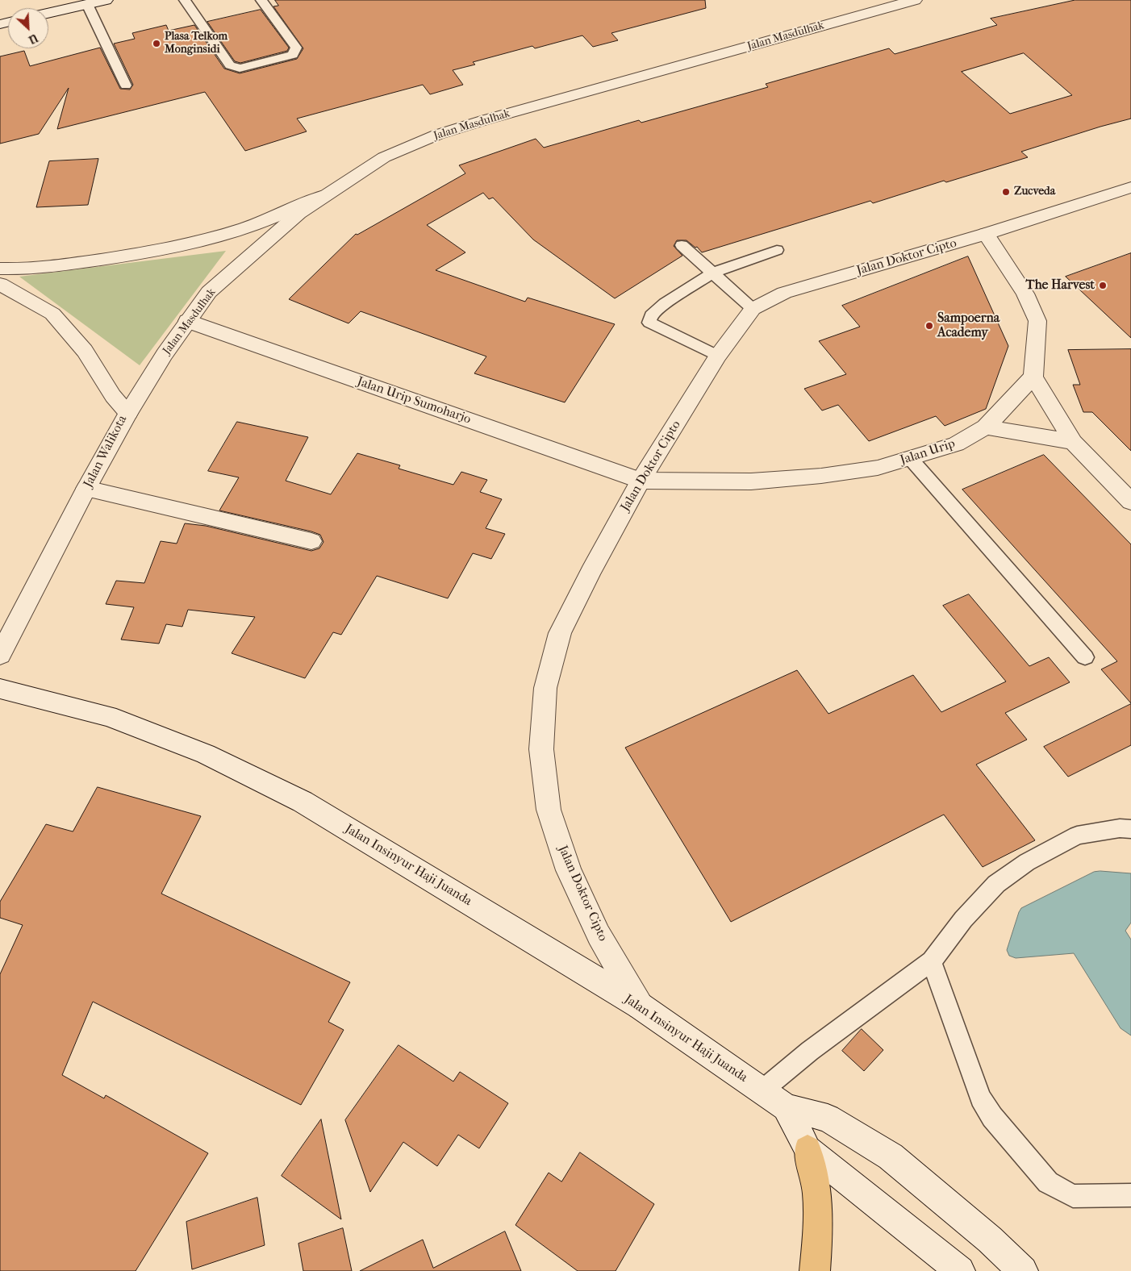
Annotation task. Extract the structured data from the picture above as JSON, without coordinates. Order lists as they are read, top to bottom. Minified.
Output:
{"streets":{"street":["Jalan Masdulhak","Jalan Doktor Cipto","Jalan Urip Sumoharjo","Jalan Walikota","Jalan Urip","Jalan Insinyur Haji Juanda"]},"crossings":[["Jalan Masdulhak","Jalan Urip Sumoharjo"],["Jalan Masdulhak","Jalan Walikota"],["Jalan Doktor Cipto","Jalan Urip Sumoharjo"],["Jalan Doktor Cipto","Jalan Urip"],["Jalan Doktor Cipto","Jalan Insinyur Haji Juanda"],["Jalan Urip Sumoharjo","Jalan Urip"]],"places":["Plasa Telkom Monginsidi","Zucveda","The Harvest","Sampoerna Academy"],"north":"bottom right"}
